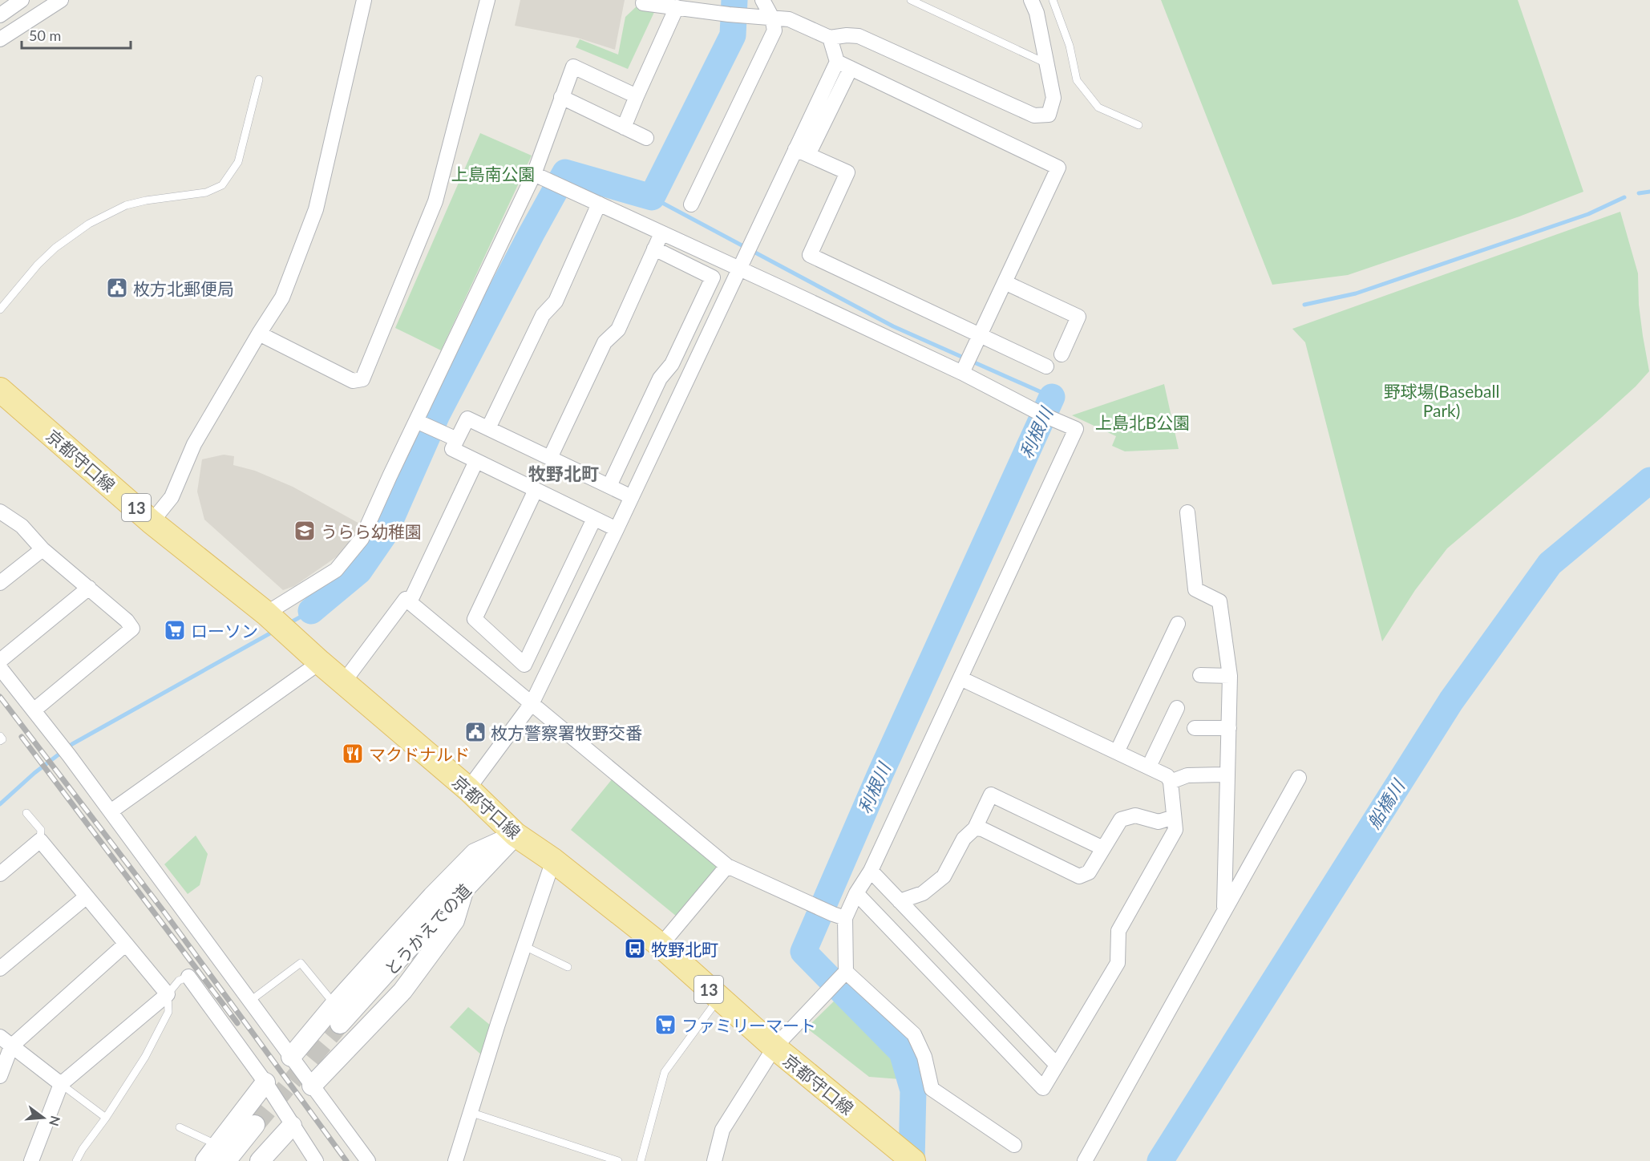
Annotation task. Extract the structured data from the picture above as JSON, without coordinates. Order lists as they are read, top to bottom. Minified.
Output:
{"streets":{"main road":["京都守口線","13"],"street":["とうかえでの道"]},"crossings":[["京都守口線","とうかえでの道"]],"districts":["牧野北町"],"water":["利根川","船橋川"],"parks":["上島南公園","野球場(Baseball Park)","上島北B公園"],"places":{"public building":["枚方北郵便局","枚方警察署牧野交番"],"school or university":["うらら幼稚園"],"supermarket":["ローソン","ファミリーマート"],"restaurant":["マクドナルド"],"bus stop":["牧野北町"]},"scale_bar":"50 m","north":"right"}
